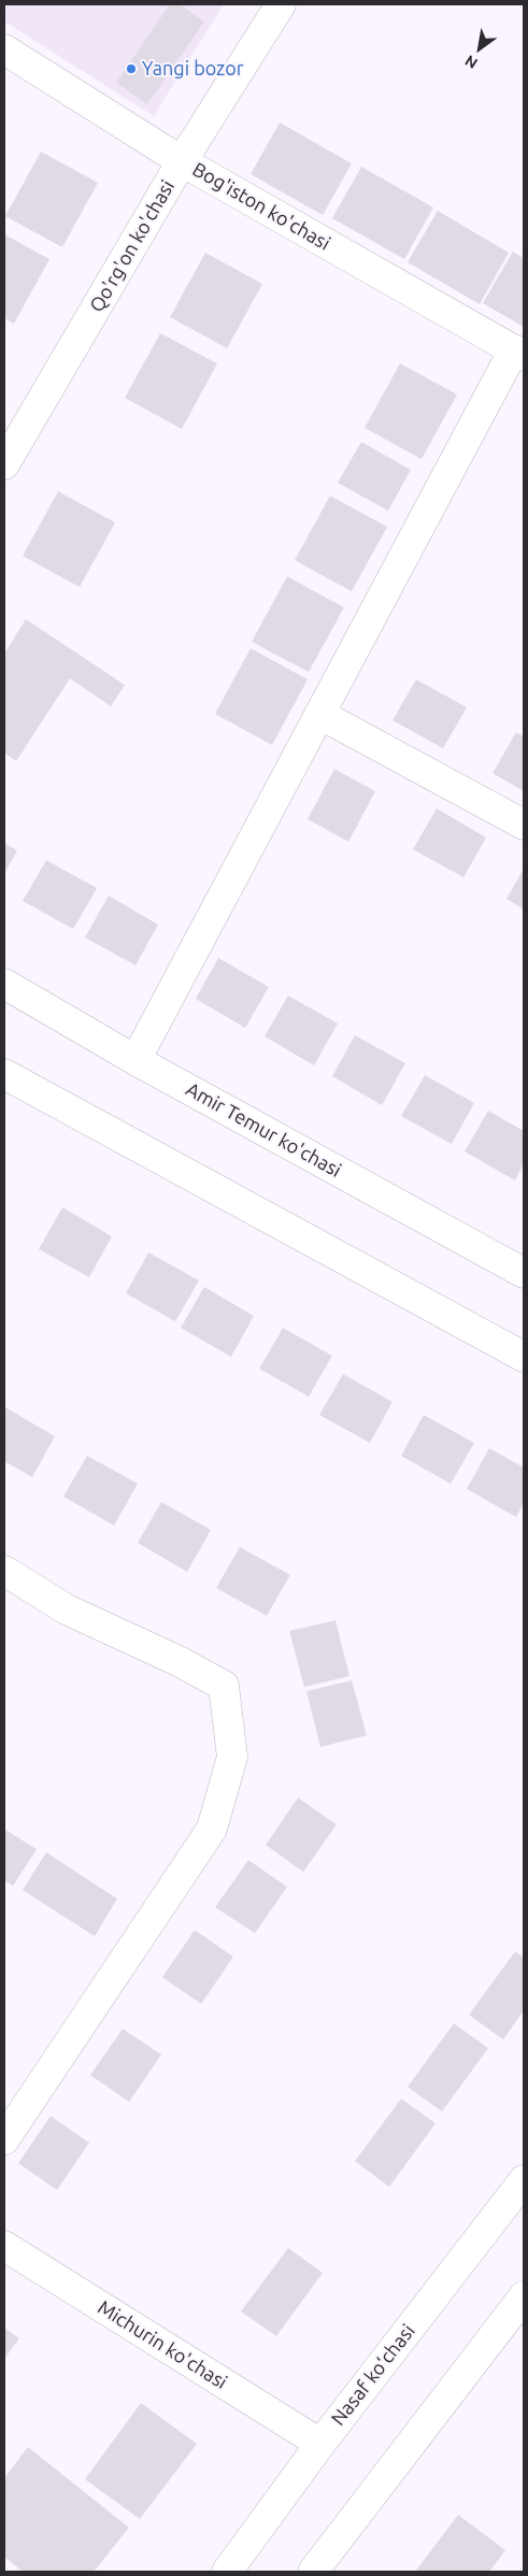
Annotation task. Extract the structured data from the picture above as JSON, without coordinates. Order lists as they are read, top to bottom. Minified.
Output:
{"streets":{"street":["Bog'iston ko'chasi","Qo'rg'on ko'chasi","Amir Temur ko'chasi","Michurin ko'chasi","Nasaf ko‘chasi"]},"crossings":[["Bog'iston ko'chasi","Qo'rg'on ko'chasi"],["Michurin ko'chasi","Nasaf ko‘chasi"]],"places":["Yangi bozor"],"north":"bottom left"}
